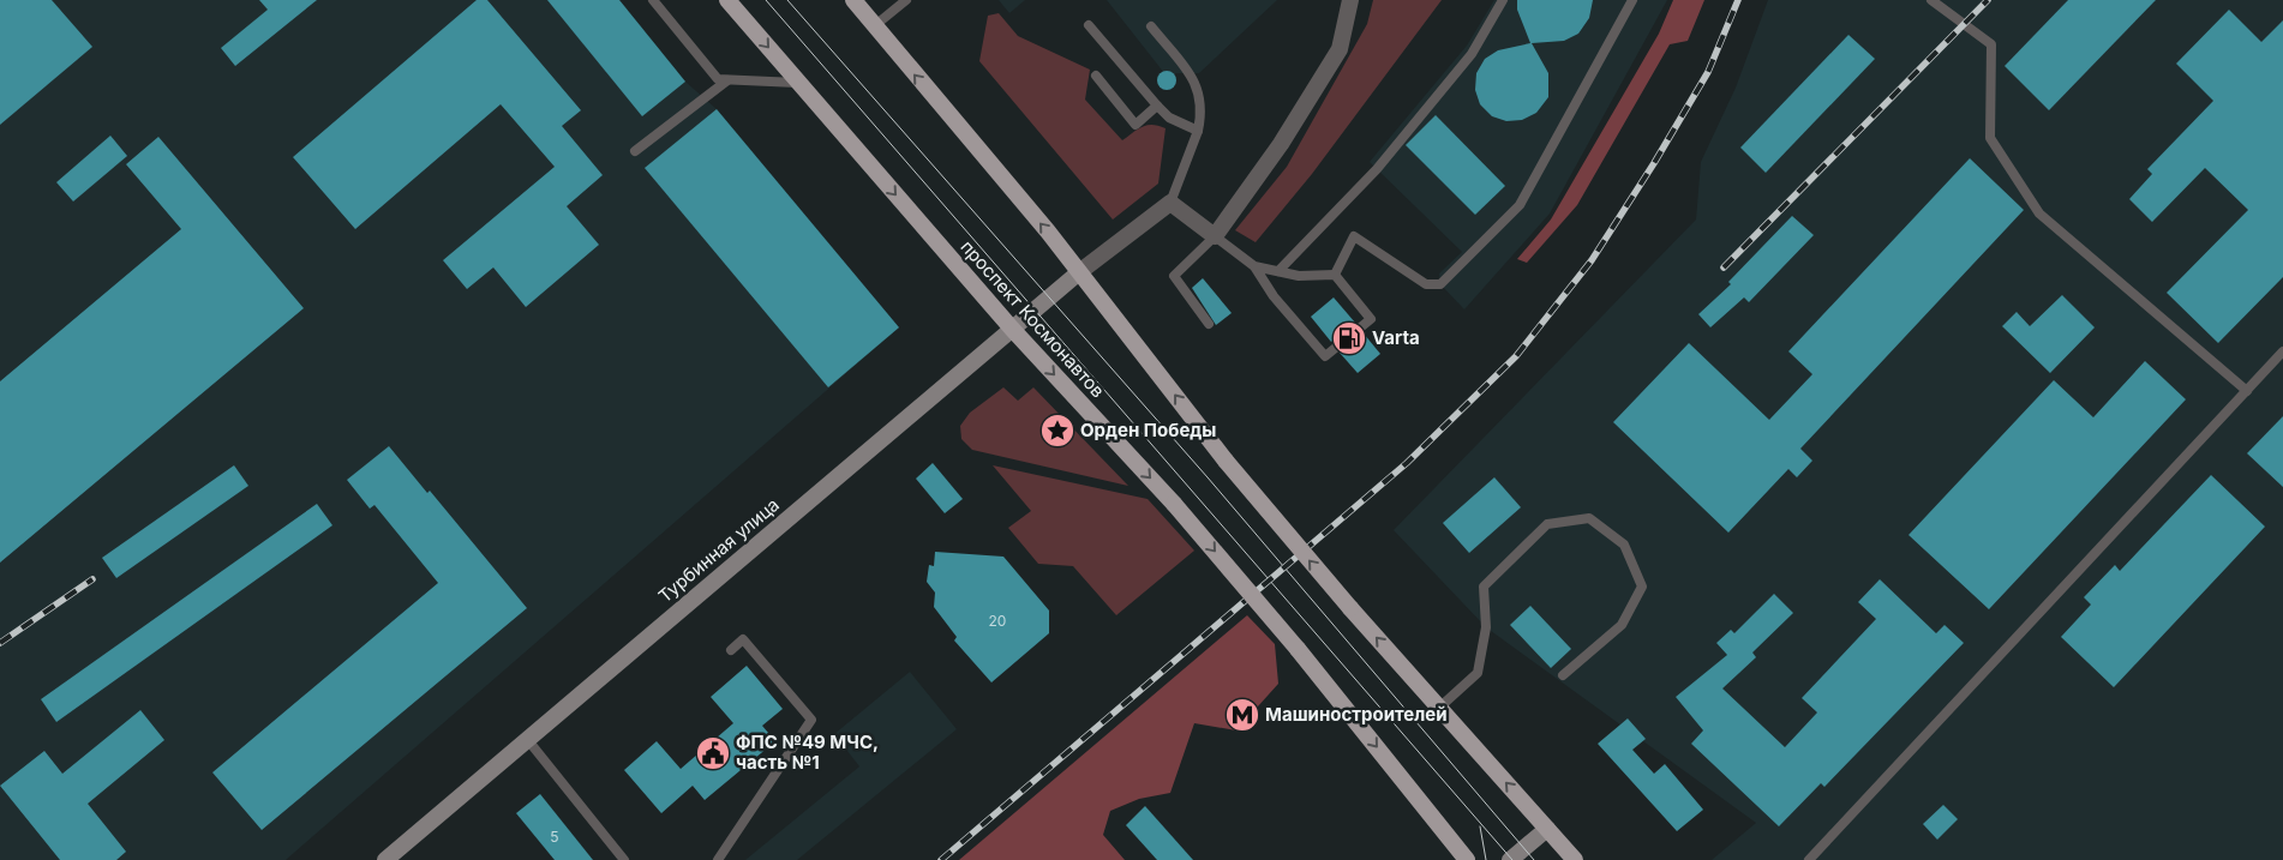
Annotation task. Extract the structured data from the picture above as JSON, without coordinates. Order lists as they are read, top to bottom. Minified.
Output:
{"streets":{"main road":["проспект Космонавтов","Турбинная улица"]},"crossings":[["проспект Космонавтов","Турбинная улица"]],"places":{"fuel station":["Varta"],"place":["Орден Победы"],"metro station":["Машиностроителей"],"public building":["ФПС №49 МЧС, часть №1"]},"house_numbers":["20","5"]}
